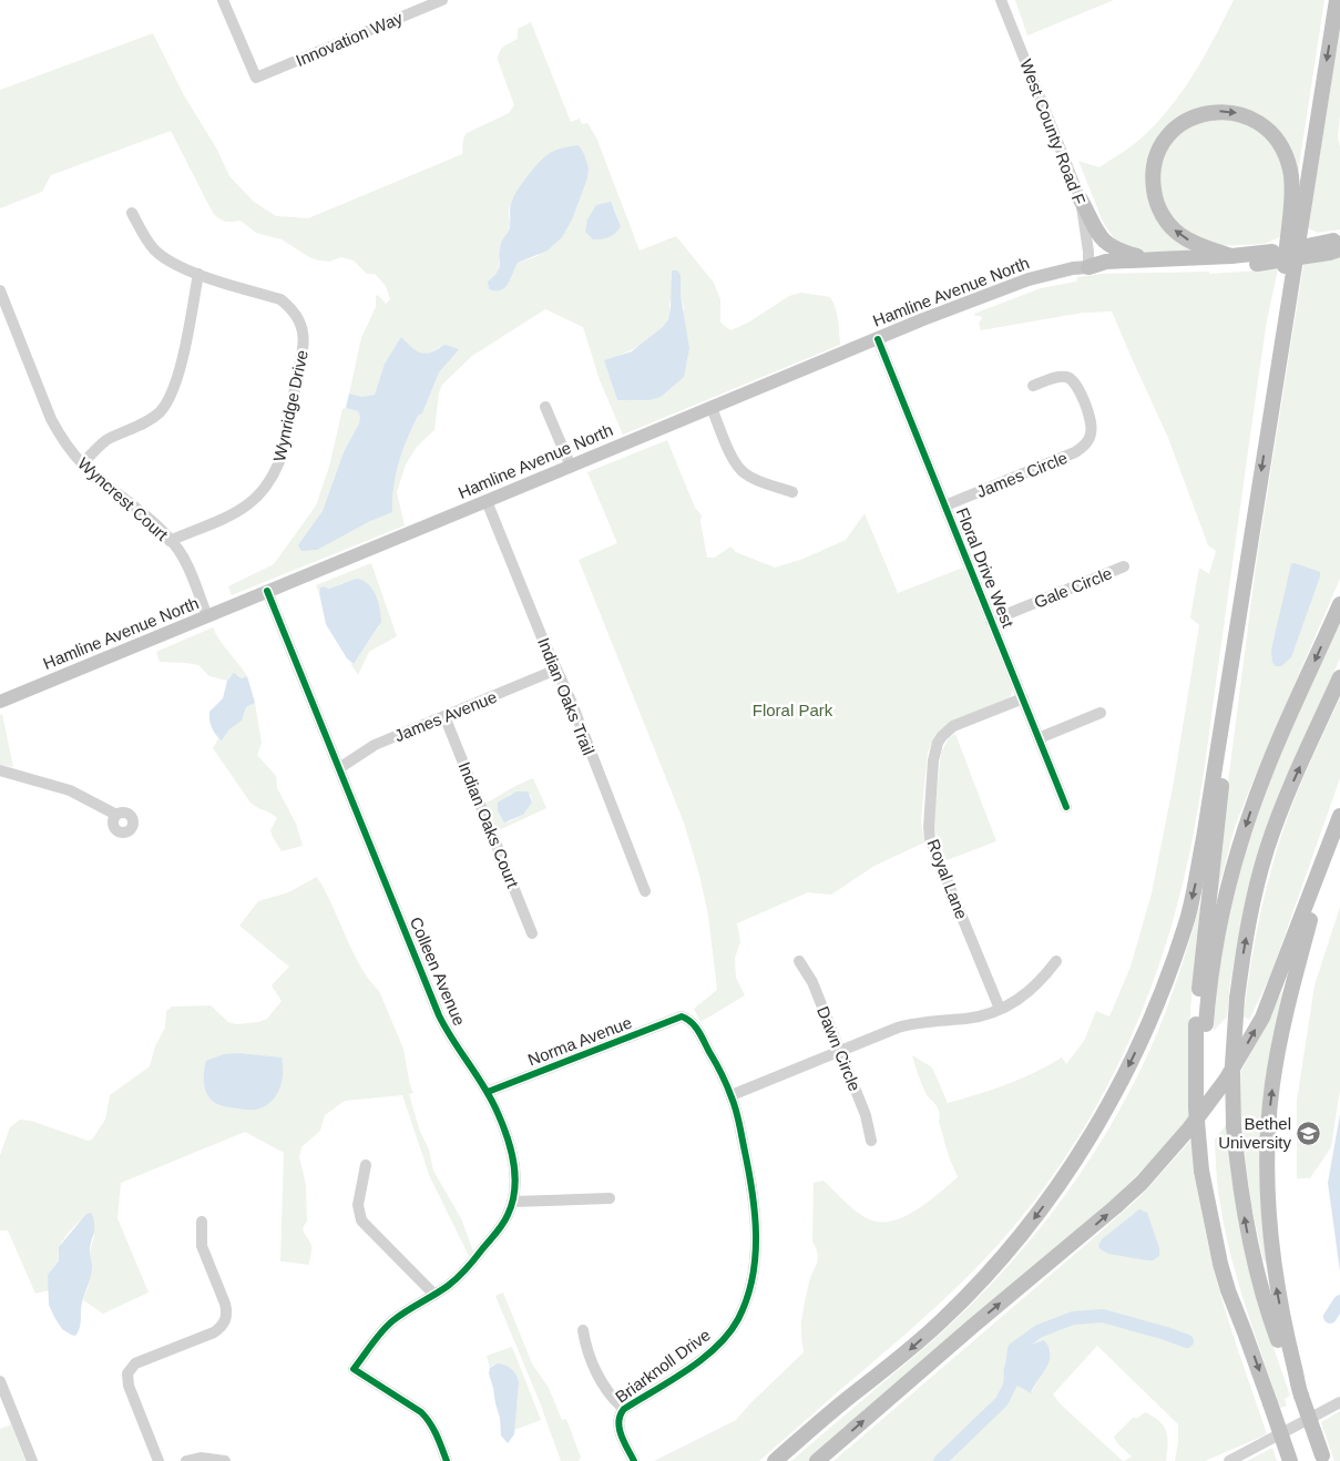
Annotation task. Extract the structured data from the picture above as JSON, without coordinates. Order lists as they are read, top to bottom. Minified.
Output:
{"streets":{"highway":["Hamline Avenue North"],"street":["Innovation Way","West County Road F","Wynridge Drive","James Circle","Wyncrest Court","Floral Drive West","Gale Circle","Indian Oaks Trail","James Avenue","Indian Oaks Court","Royal Lane","Colleen Avenue","Norma Avenue","Dawn Circle","Briarknoll Drive"]},"crossings":[["West County Road F","Hamline Avenue North"],["Hamline Avenue North","Wyncrest Court"],["Hamline Avenue North","Floral Drive West"],["Hamline Avenue North","Indian Oaks Trail"],["Hamline Avenue North","Colleen Avenue"],["Wynridge Drive","Wyncrest Court"],["James Circle","Floral Drive West"],["Floral Drive West","Gale Circle"],["Floral Drive West","Royal Lane"],["Indian Oaks Trail","James Avenue"],["James Avenue","Indian Oaks Court"],["James Avenue","Colleen Avenue"],["Colleen Avenue","Norma Avenue"],["Norma Avenue","Briarknoll Drive"]],"parks":["Floral Park"],"places":{"school or university":["Bethel University"]}}
